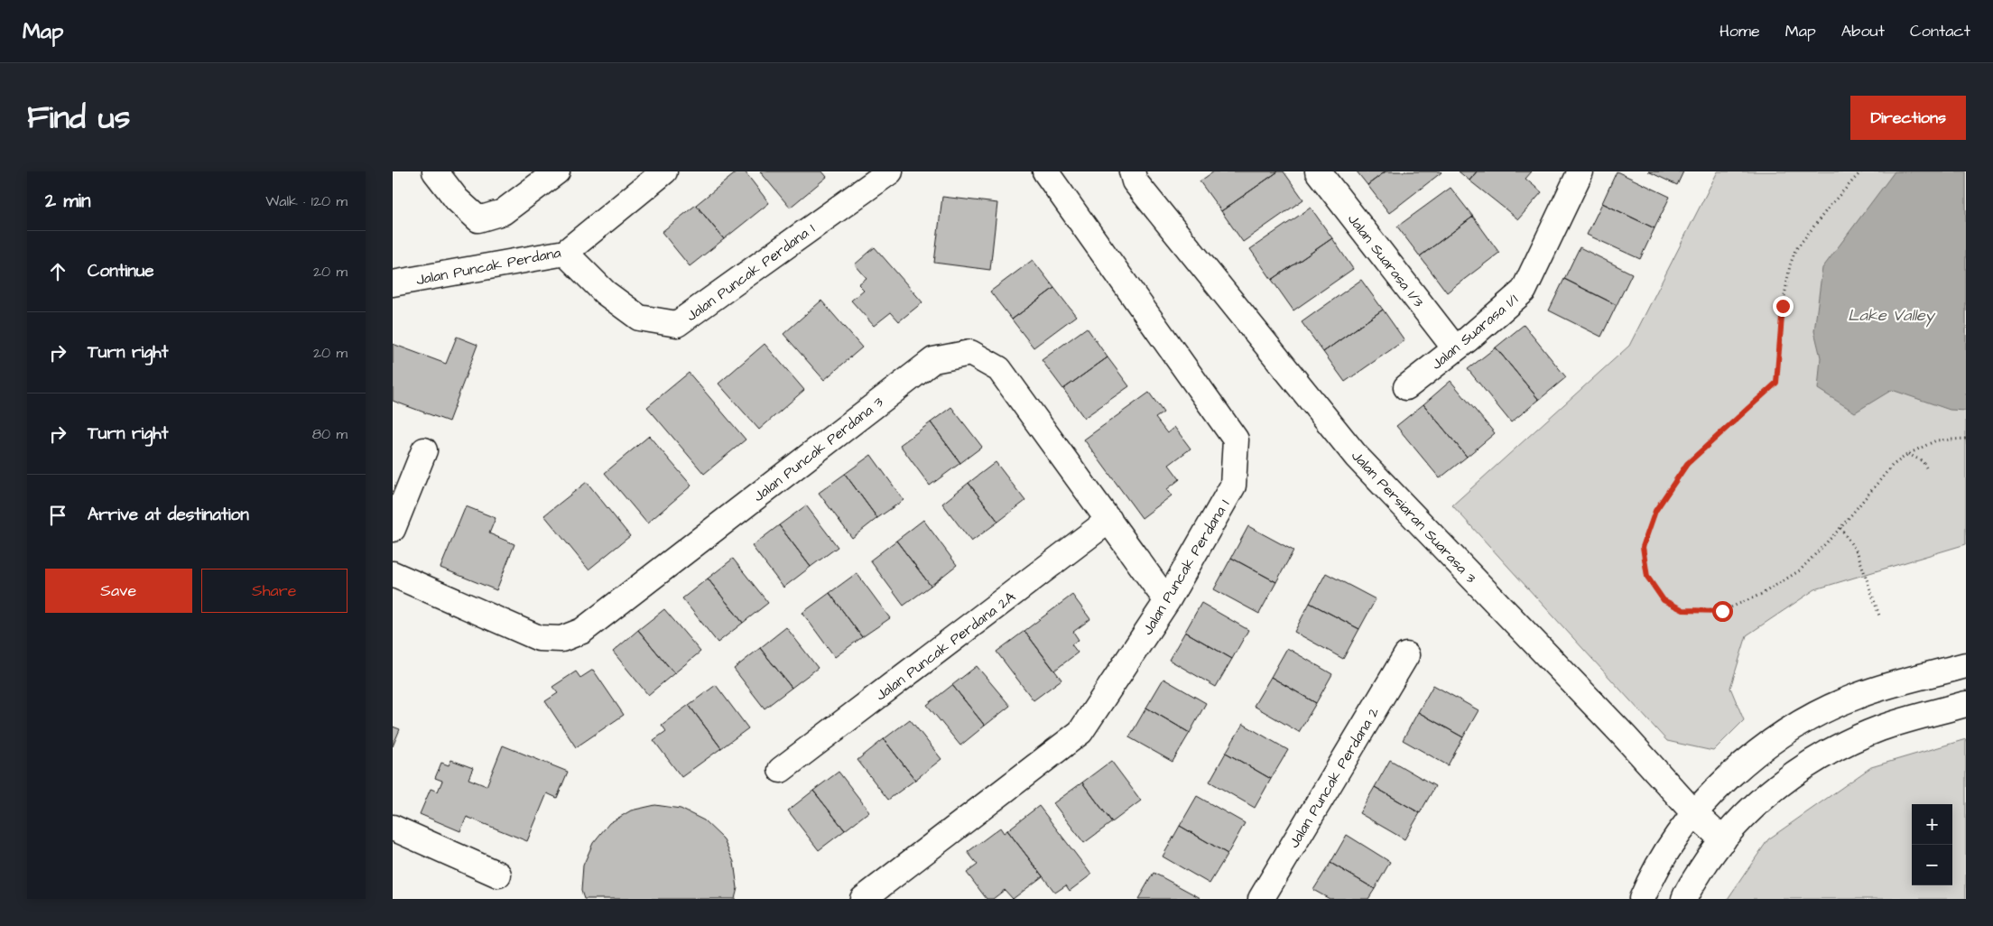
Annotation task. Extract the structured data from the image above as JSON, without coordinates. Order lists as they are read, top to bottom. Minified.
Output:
{"streets":{"street":["Jalan Suarasa 1/3","Jalan Puncak Perdana","Jalan Puncak Perdana 1","Jalan Suarasa 1/1","Jalan Puncak Perdana 3","Jalan Persiaran Suarasa 3","Jalan Puncak Perdana 2A","Jalan Puncak Perdana 2"]},"crossings":[["Jalan Suarasa 1/3","Jalan Suarasa 1/1"],["Jalan Puncak Perdana","Jalan Puncak Perdana 1"],["Jalan Puncak Perdana 1","Jalan Puncak Perdana 3"],["Jalan Puncak Perdana 3","Jalan Puncak Perdana 2A"]],"water":["Lake Valley"],"page":{"header":"Map","nav":["Home","Map","About","Contact"],"title":"Find us","buttons":["Directions",["Save","Share"]],"heading":["2 min","Walk · 120 m"],"list":[["Continue","20 m"],["Turn right","20 m"],["Turn right","80 m"],"Arrive at destination"],"map_buttons":["+","−"]}}
